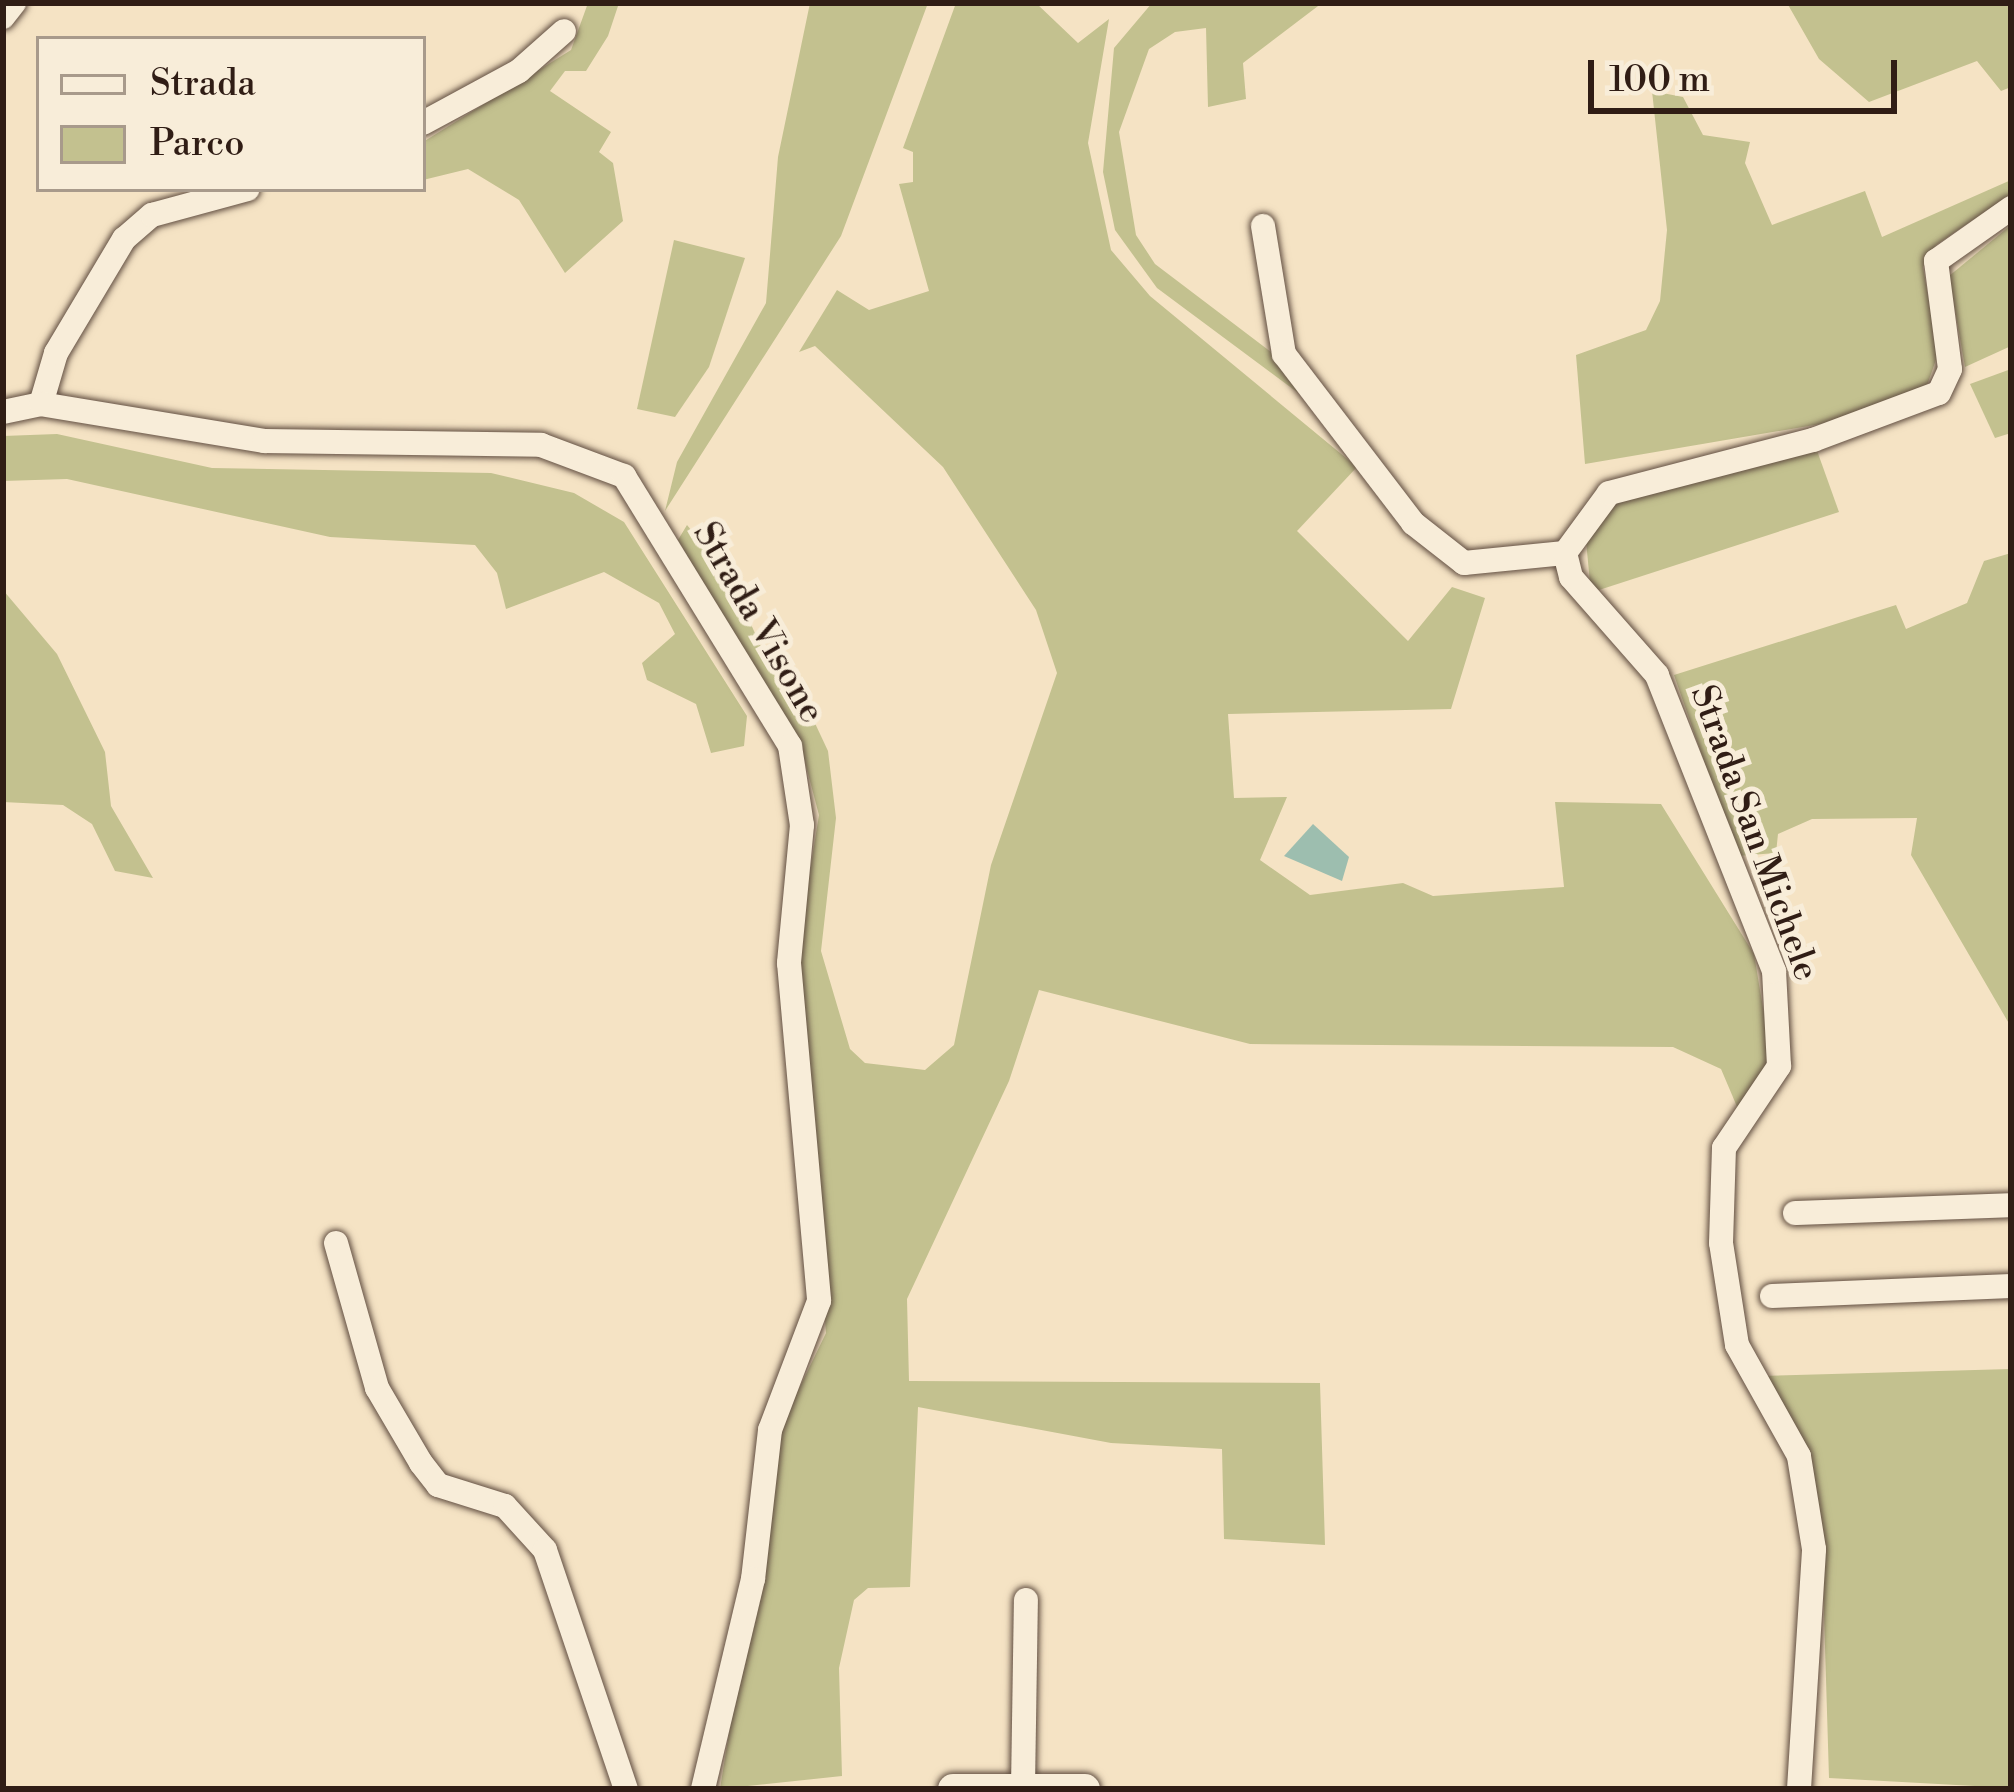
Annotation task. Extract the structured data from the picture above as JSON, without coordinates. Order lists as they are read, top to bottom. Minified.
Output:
{"streets":{"street":["Strada Visone","Strada San Michele"]},"legend":["Strada","Parco"],"scale_bar":"100 m"}
